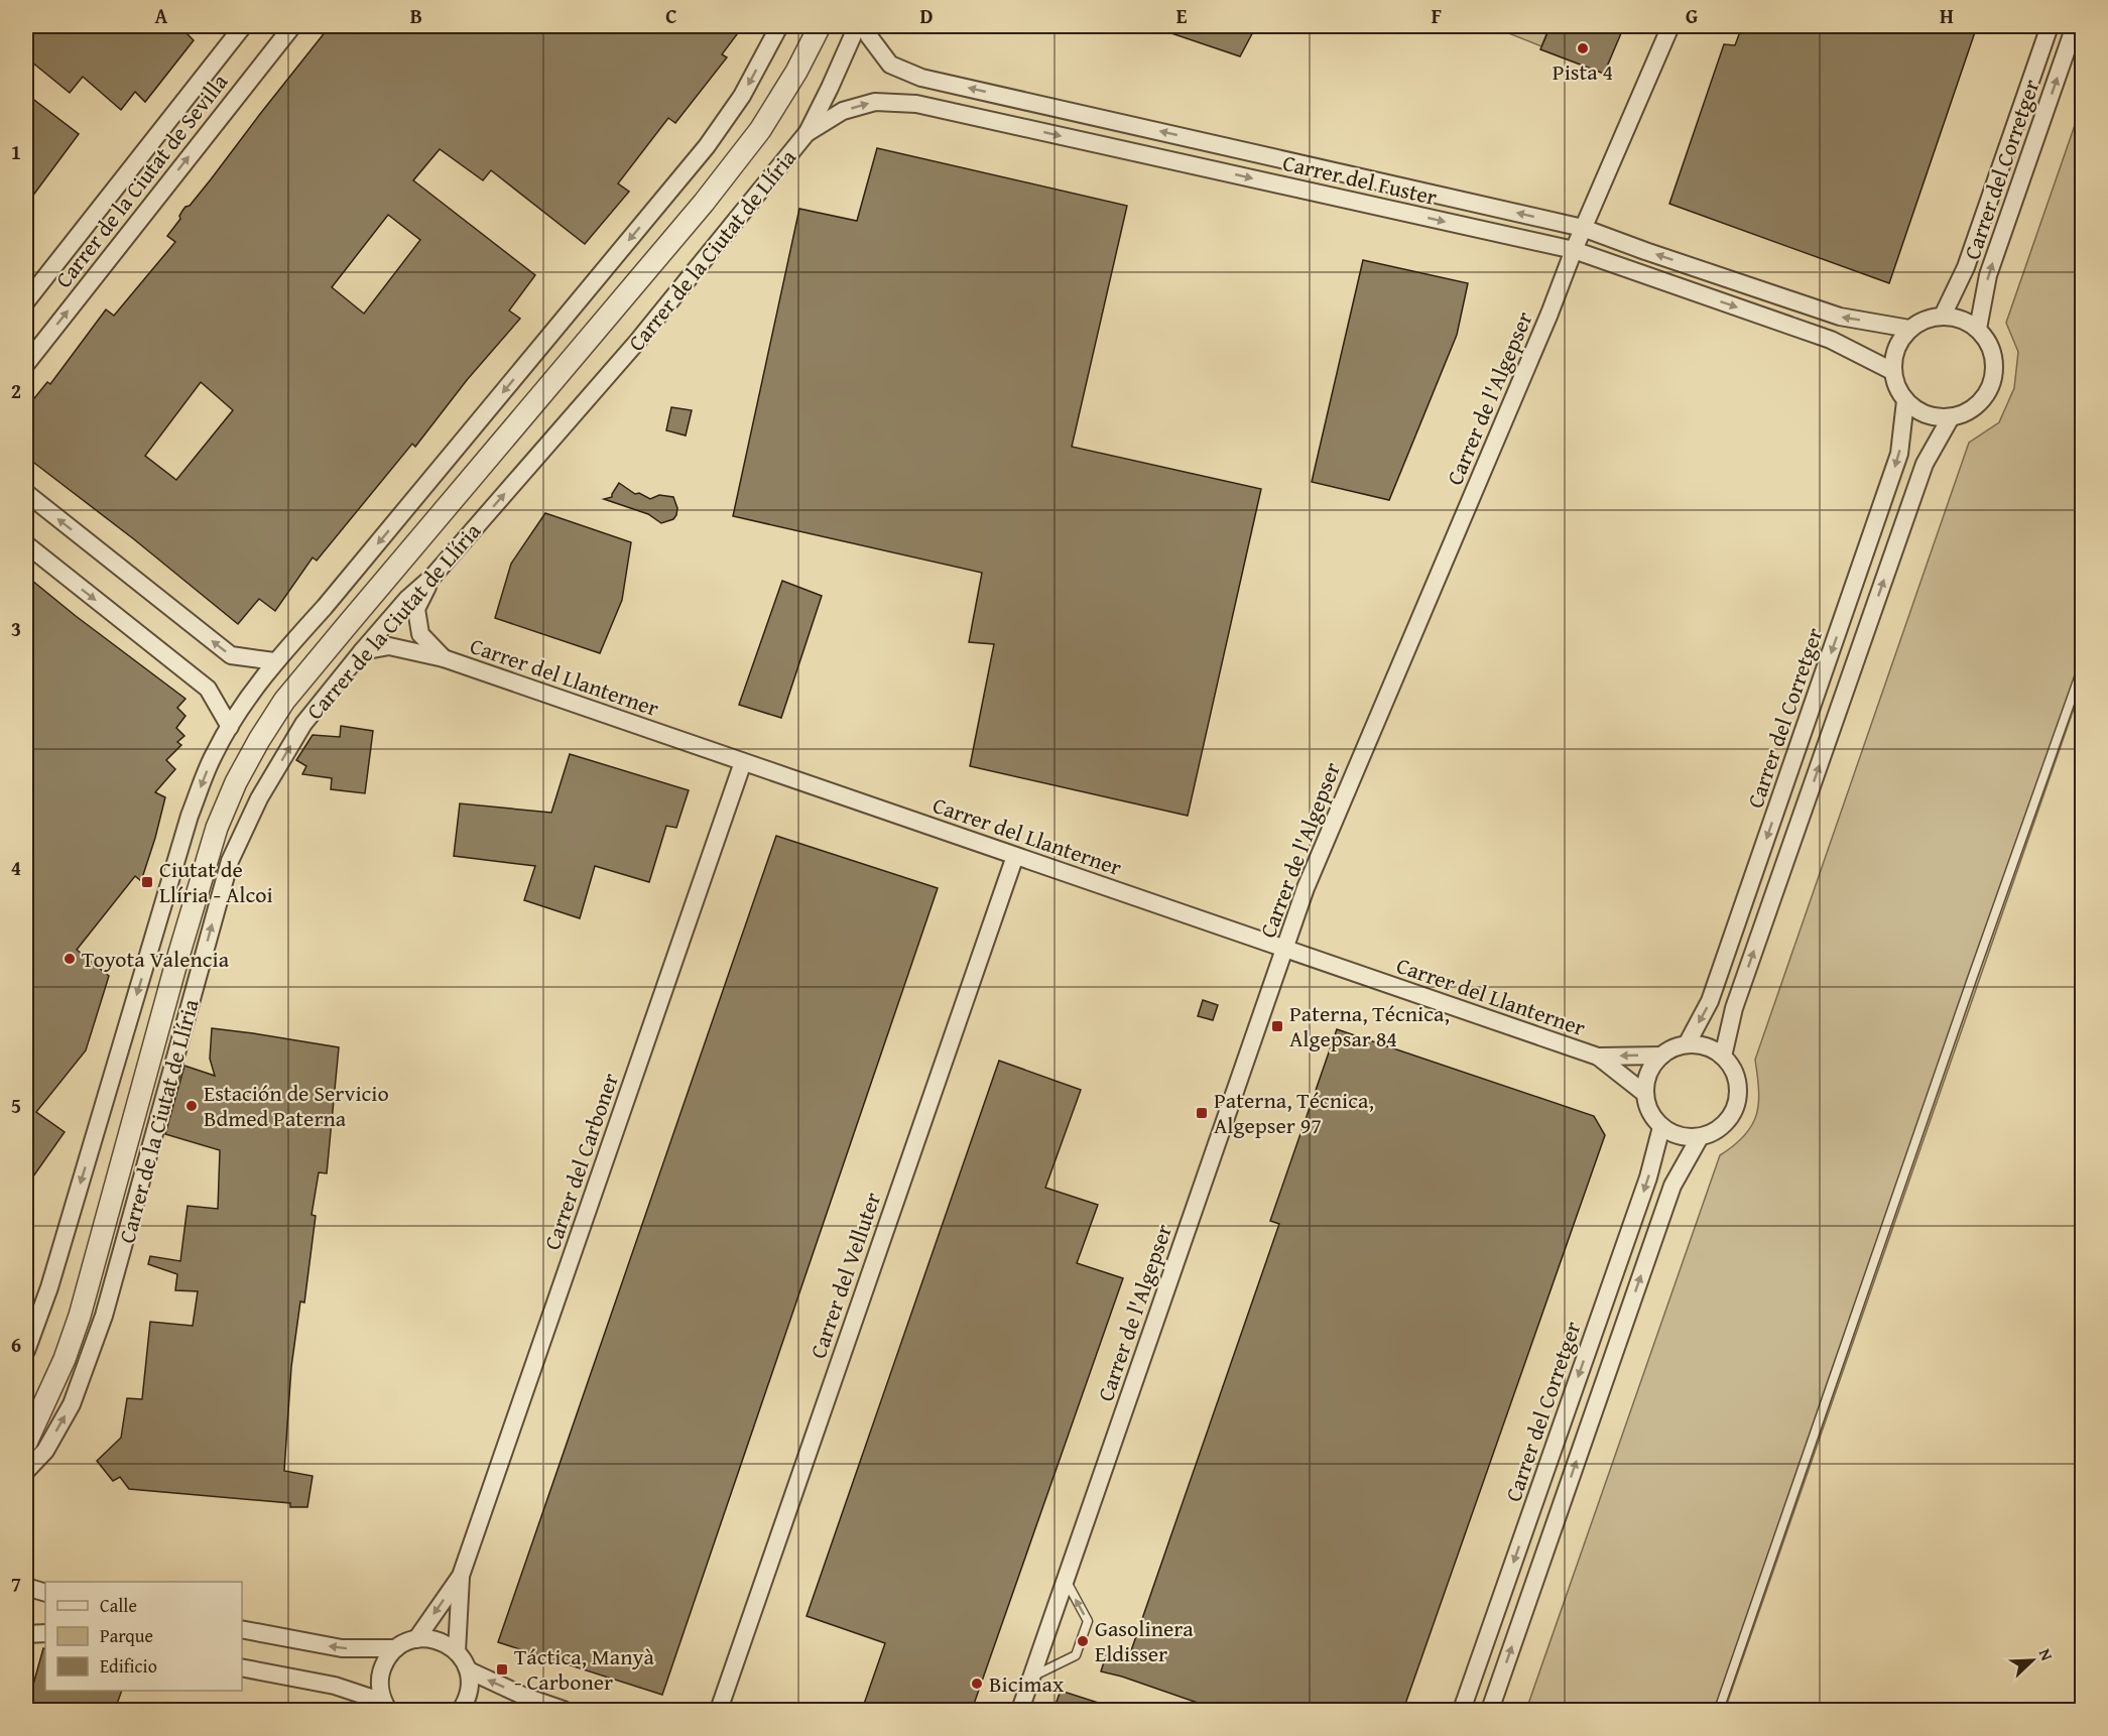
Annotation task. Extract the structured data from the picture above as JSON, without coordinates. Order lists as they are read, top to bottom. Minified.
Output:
{"streets":{"street":["Carrer del Corretger","Carrer del Fuster","Carrer de la Ciutat de Sevilla","Carrer de la Ciutat de Llíria","Carrer de l'Algepser","Carrer del Llanterner","Carrer del Carboner","Carrer del Velluter"]},"crossings":[["Carrer del Corretger","Carrer del Fuster"],["Carrer del Corretger","Carrer del Llanterner"],["Carrer del Fuster","Carrer de la Ciutat de Llíria"],["Carrer del Fuster","Carrer de l'Algepser"],["Carrer de la Ciutat de Llíria","Carrer del Llanterner"],["Carrer de l'Algepser","Carrer del Llanterner"],["Carrer del Llanterner","Carrer del Carboner"],["Carrer del Llanterner","Carrer del Velluter"]],"places":{"other":["Pista 4","Toyota Valencia","Estación de Servicio Bdmed Paterna","Gasolinera Eldisser","Bicimax"],"transit":["Ciutat de Llíria - Alcoi","Paterna, Técnica, Algepsar 84","Paterna, Técnica, Algepser 97","Táctica, Manyà - Carboner"]},"legend":["Calle","Parque","Edificio"],"north":"top right","grid":{"columns":["A","B","C","D","E","F","G","H"],"rows":["1","2","3","4","5","6","7"]}}
